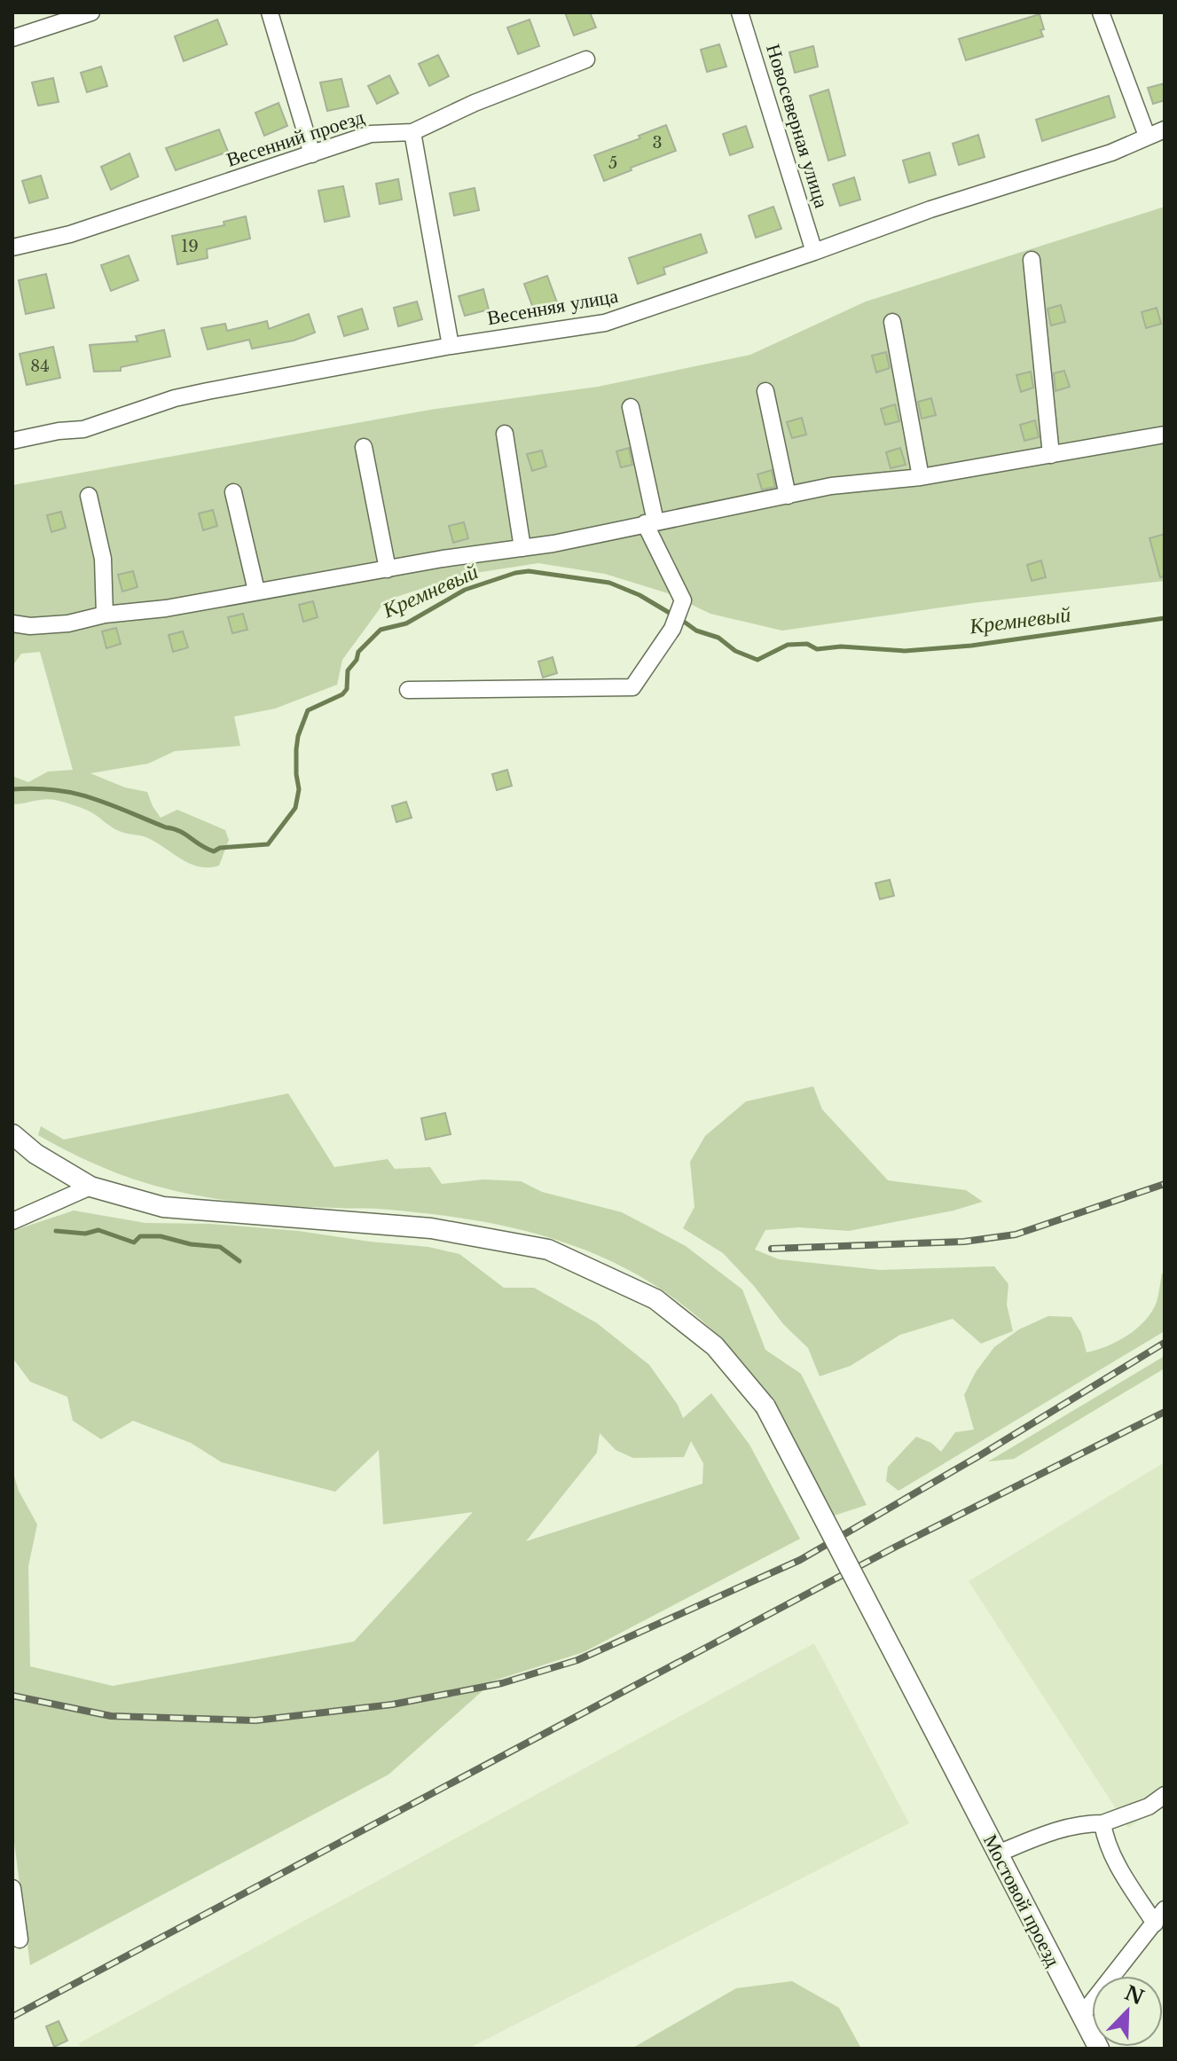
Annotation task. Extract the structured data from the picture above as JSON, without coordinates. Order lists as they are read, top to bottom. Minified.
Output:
{"streets":{"main road":["Мостовой проезд"],"street":["Новосеверная улица","Весенний проезд","Весенняя улица"]},"crossings":[["Новосеверная улица","Весенняя улица"]],"water":["Кремневый"],"house_numbers":["3","5","19","84"],"north":"top right"}
